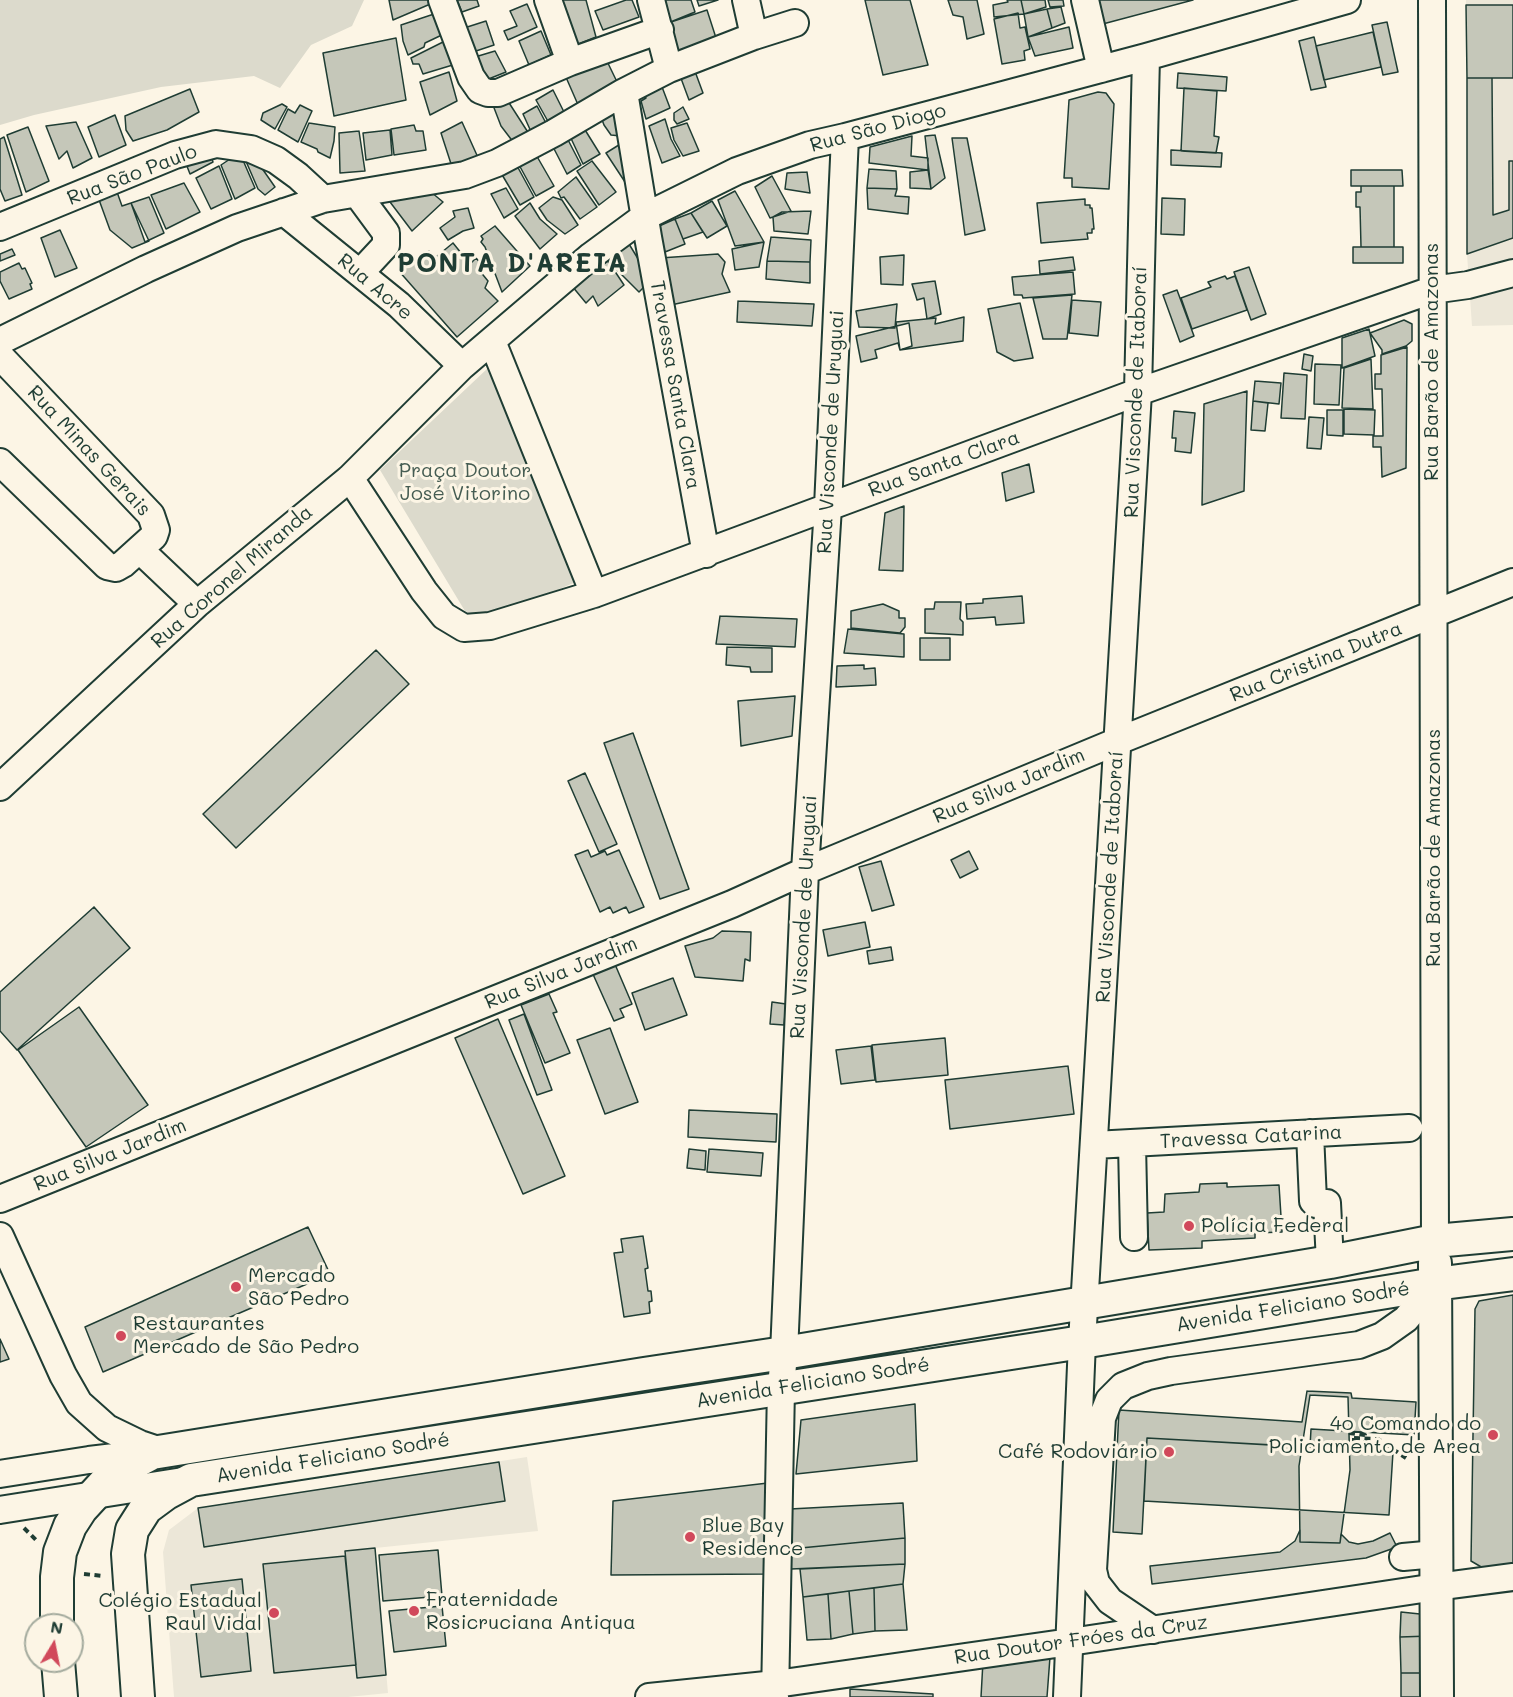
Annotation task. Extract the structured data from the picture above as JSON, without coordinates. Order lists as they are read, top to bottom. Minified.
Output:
{"streets":{"main road":["Rua Barão de Amazonas","Avenida Feliciano Sodré"],"street":["Rua São Diogo","Rua São Paulo","Rua Acre","Travessa Santa Clara","Rua Visconde de Itaboraí","Rua Visconde de Uruguai","Rua Minas Gerais","Rua Santa Clara","Rua Coronel Miranda","Rua Cristina Dutra","Rua Silva Jardim","Travessa Catarina","Rua Doutor Fróes da Cruz"]},"crossings":[["Rua São Diogo","Rua Acre"],["Rua São Diogo","Travessa Santa Clara"],["Rua São Diogo","Rua Visconde de Itaboraí"],["Rua São Diogo","Rua Visconde de Uruguai"],["Rua São Diogo","Rua Coronel Miranda"],["Rua Acre","Rua Coronel Miranda"],["Rua Barão de Amazonas","Rua Santa Clara"],["Rua Barão de Amazonas","Rua Cristina Dutra"],["Rua Barão de Amazonas","Avenida Feliciano Sodré"],["Rua Barão de Amazonas","Rua Doutor Fróes da Cruz"],["Travessa Santa Clara","Rua Santa Clara"],["Rua Visconde de Itaboraí","Rua Santa Clara"],["Rua Visconde de Itaboraí","Rua Cristina Dutra"],["Rua Visconde de Itaboraí","Rua Silva Jardim"],["Rua Visconde de Itaboraí","Travessa Catarina"],["Rua Visconde de Itaboraí","Avenida Feliciano Sodré"],["Rua Visconde de Itaboraí","Rua Doutor Fróes da Cruz"],["Rua Visconde de Uruguai","Rua Santa Clara"],["Rua Visconde de Uruguai","Rua Silva Jardim"],["Rua Visconde de Uruguai","Avenida Feliciano Sodré"],["Rua Visconde de Uruguai","Rua Doutor Fróes da Cruz"],["Rua Minas Gerais","Rua Coronel Miranda"],["Rua Santa Clara","Rua Coronel Miranda"],["Rua Cristina Dutra","Rua Silva Jardim"]],"districts":["PONTA D'AREIA"],"parks":["Praça Doutor José Vitorino"],"places":["Polícia Federal","Mercado São Pedro","Restaurantes Mercado de São Pedro","4o Comando do Policiamento de Area","Café Rodoviário","Blue Bay Residence","Fraternidade Rosicruciana Antiqua","Colégio Estadual Raul Vidal"],"north":"top"}
